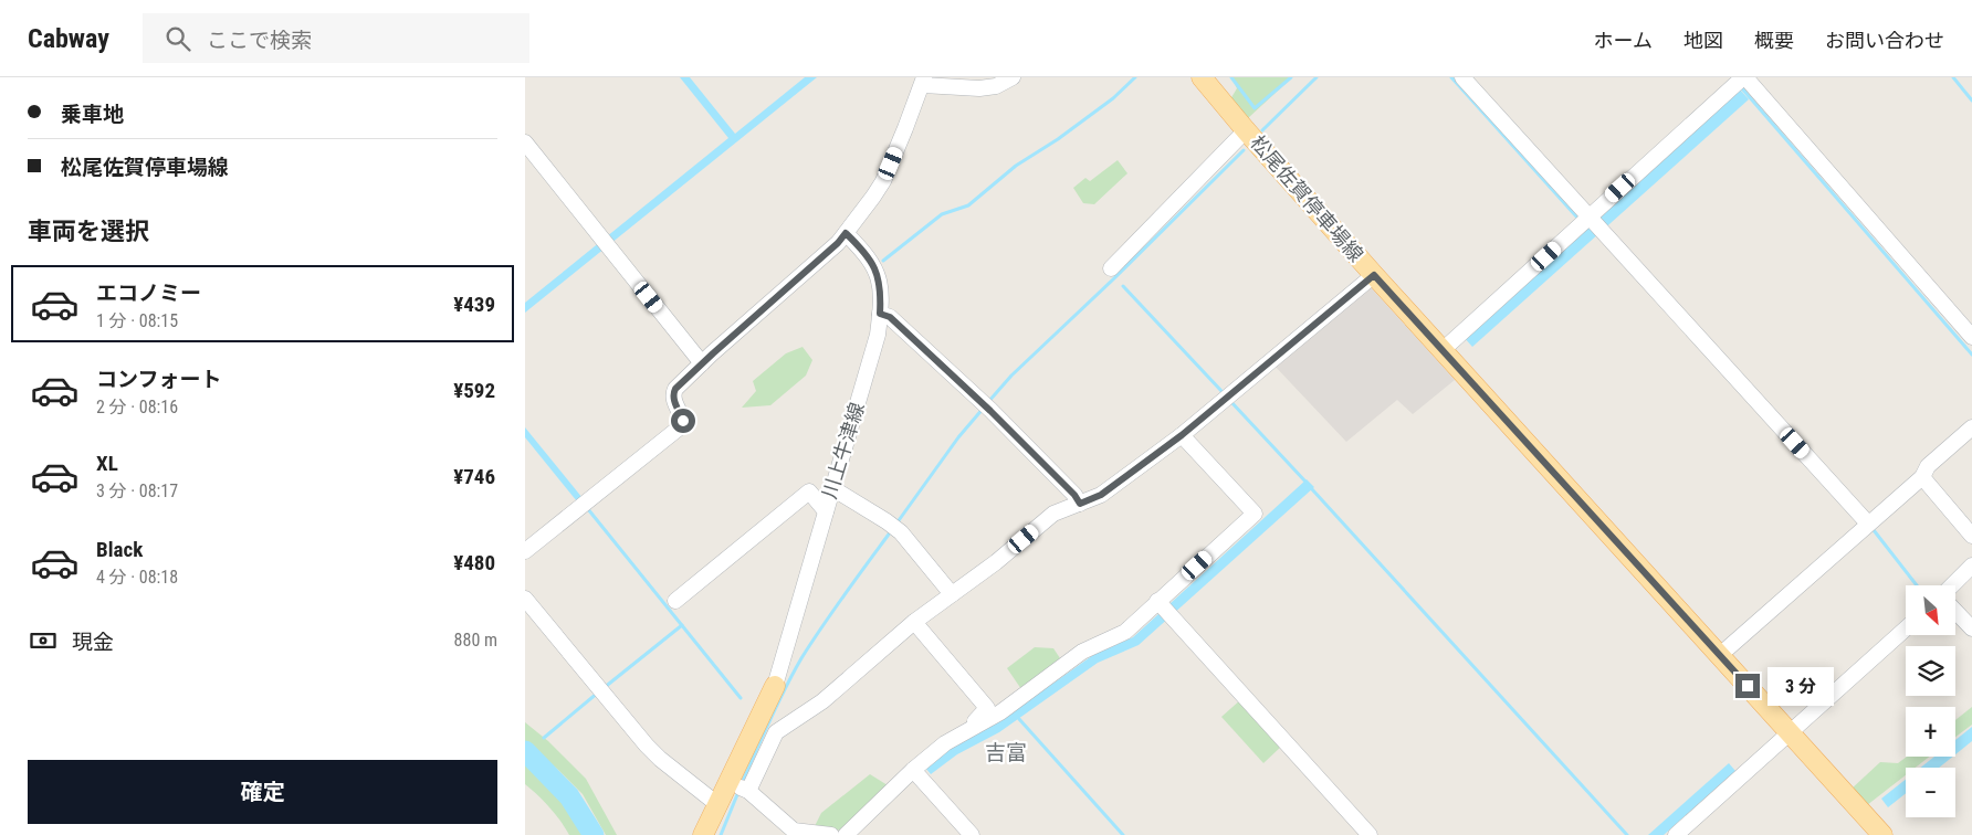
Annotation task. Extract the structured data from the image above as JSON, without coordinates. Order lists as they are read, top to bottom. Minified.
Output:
{"streets":{"main road":["松尾佐賀停車場線","川上牛津線"]},"districts":["吉富"],"north":"bottom right","page":{"header":"Cabway","search":"ここで検索","nav":["ホーム","地図","概要","お問い合わせ"],"banner":["乗車地","松尾佐賀停車場線"],"heading":"車両を選択","list":[{"name":"エコノミー","note":"1 分 · 08:15","value":"¥439"},{"name":"コンフォート","note":"2 分 · 08:16","value":"¥592"},{"name":"XL","note":"3 分 · 08:17","value":"¥746"},{"name":"Black","note":"4 分 · 08:18","value":"¥480"}],"map_buttons":["+","−"],"pay":["現金","880 m"],"bubble":"3 分","buttons":"確定"}}
